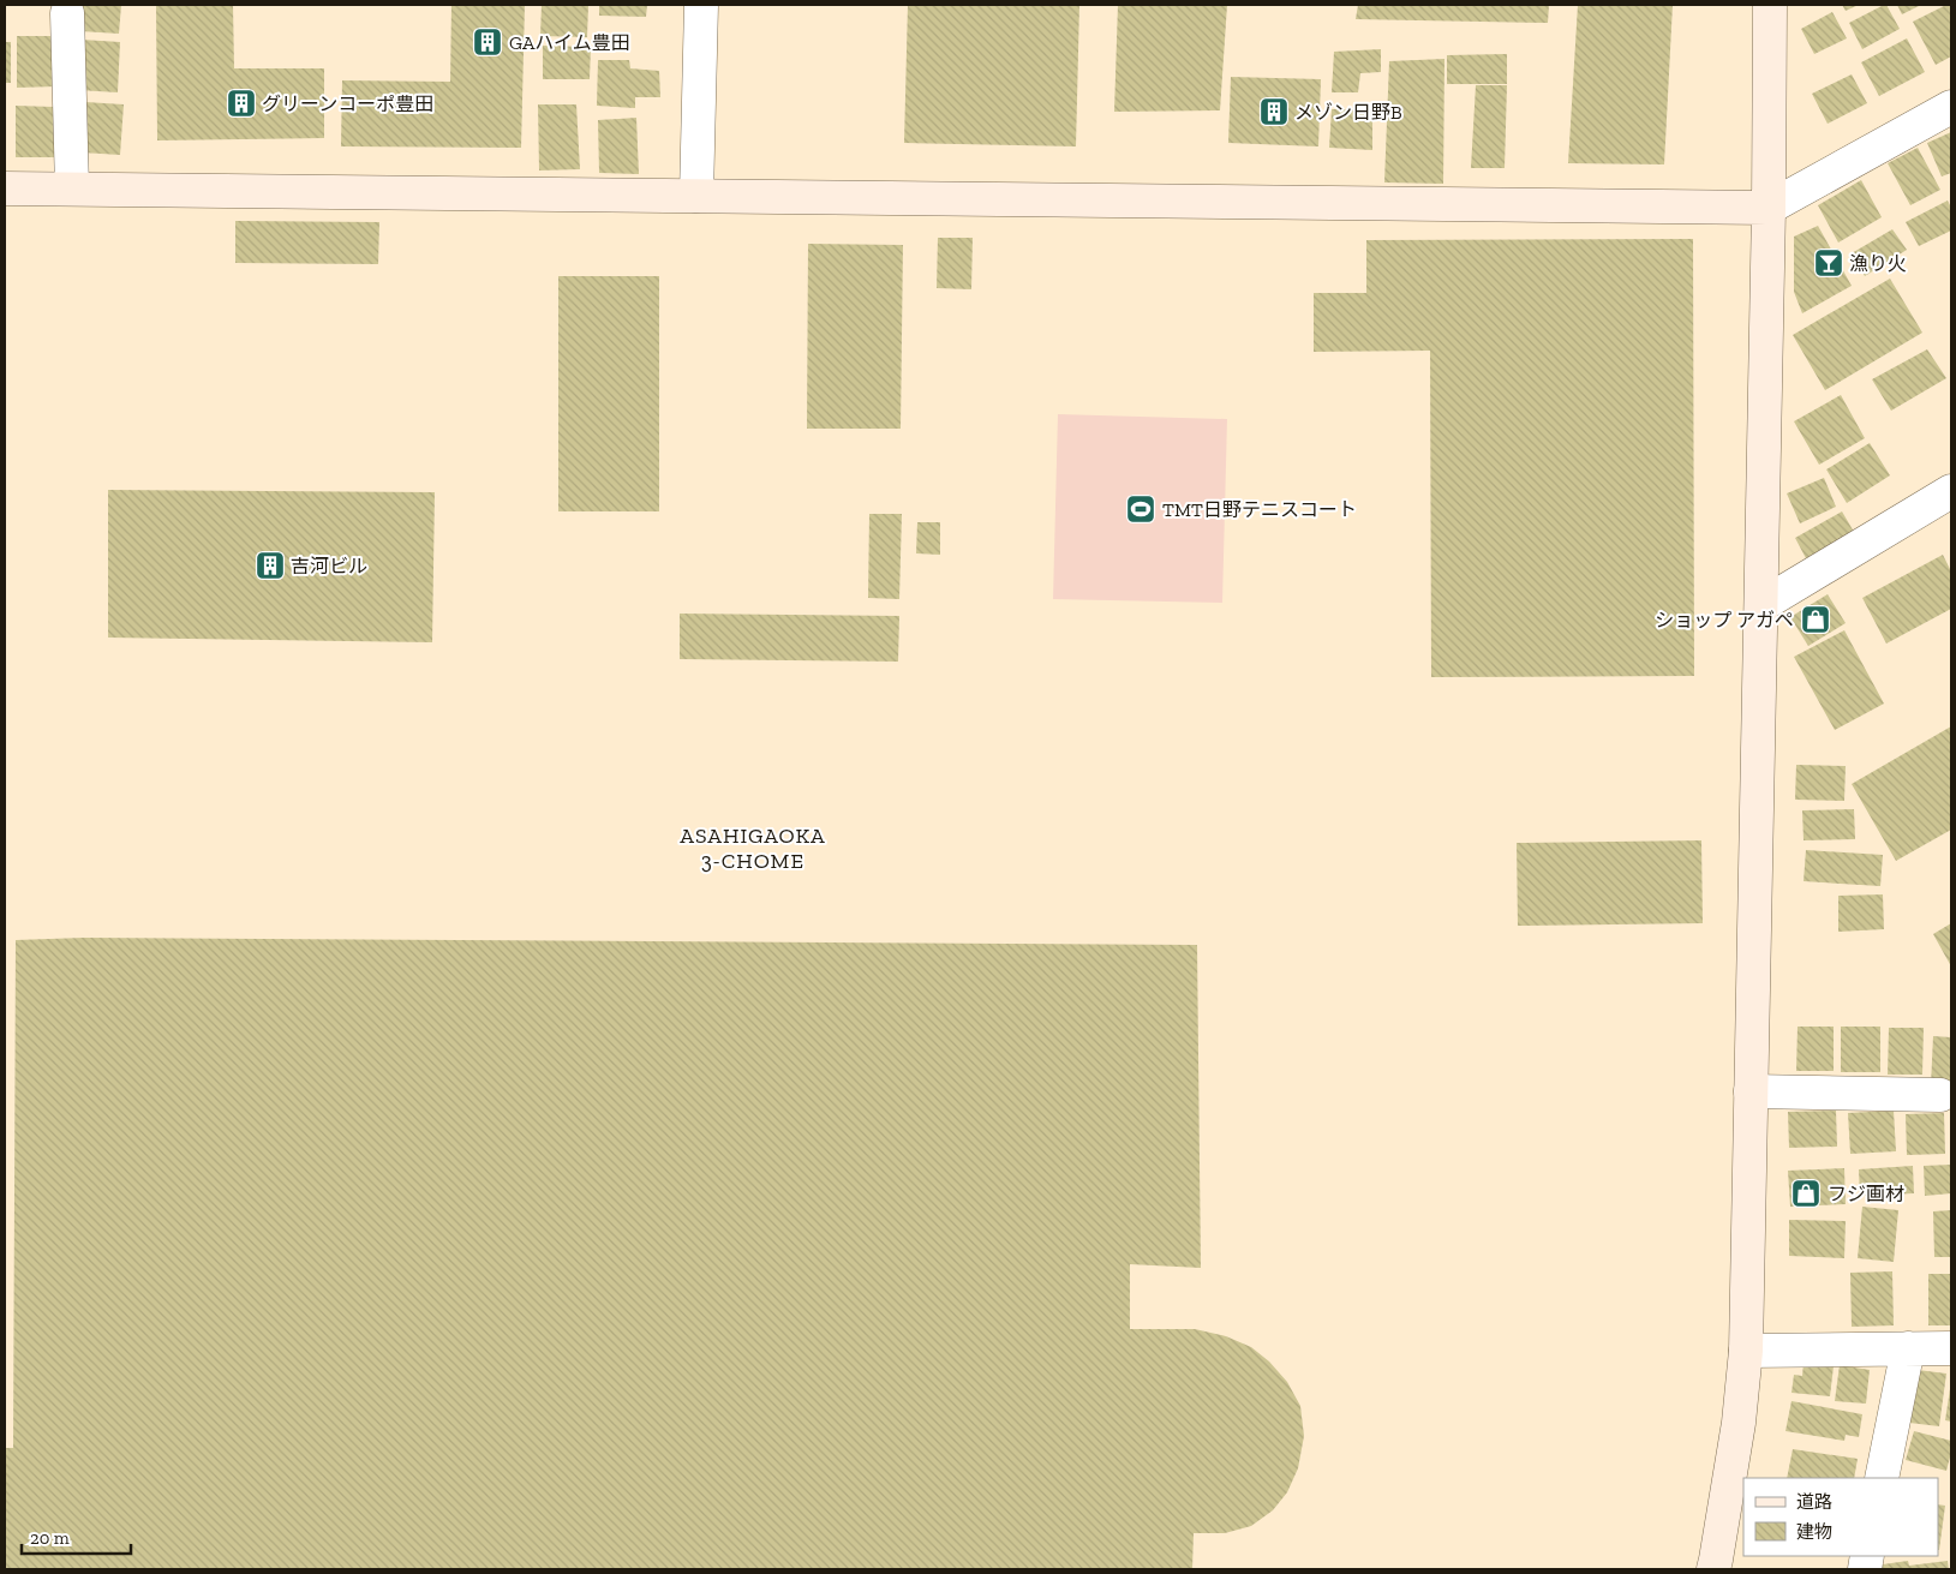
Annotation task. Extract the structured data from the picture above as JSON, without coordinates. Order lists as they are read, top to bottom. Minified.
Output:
{"districts":["ASAHIGAOKA 3-CHOME"],"places":{"building":["GAハイム豊田","グリーンコーポ豊田","メゾン日野B","吉河ビル"],"bar":["漁り火"],"sports":["TMT日野テニスコート"],"shop":["ショップ アガペ","フジ画材"]},"legend":["道路","建物"],"scale_bar":"20 m"}
